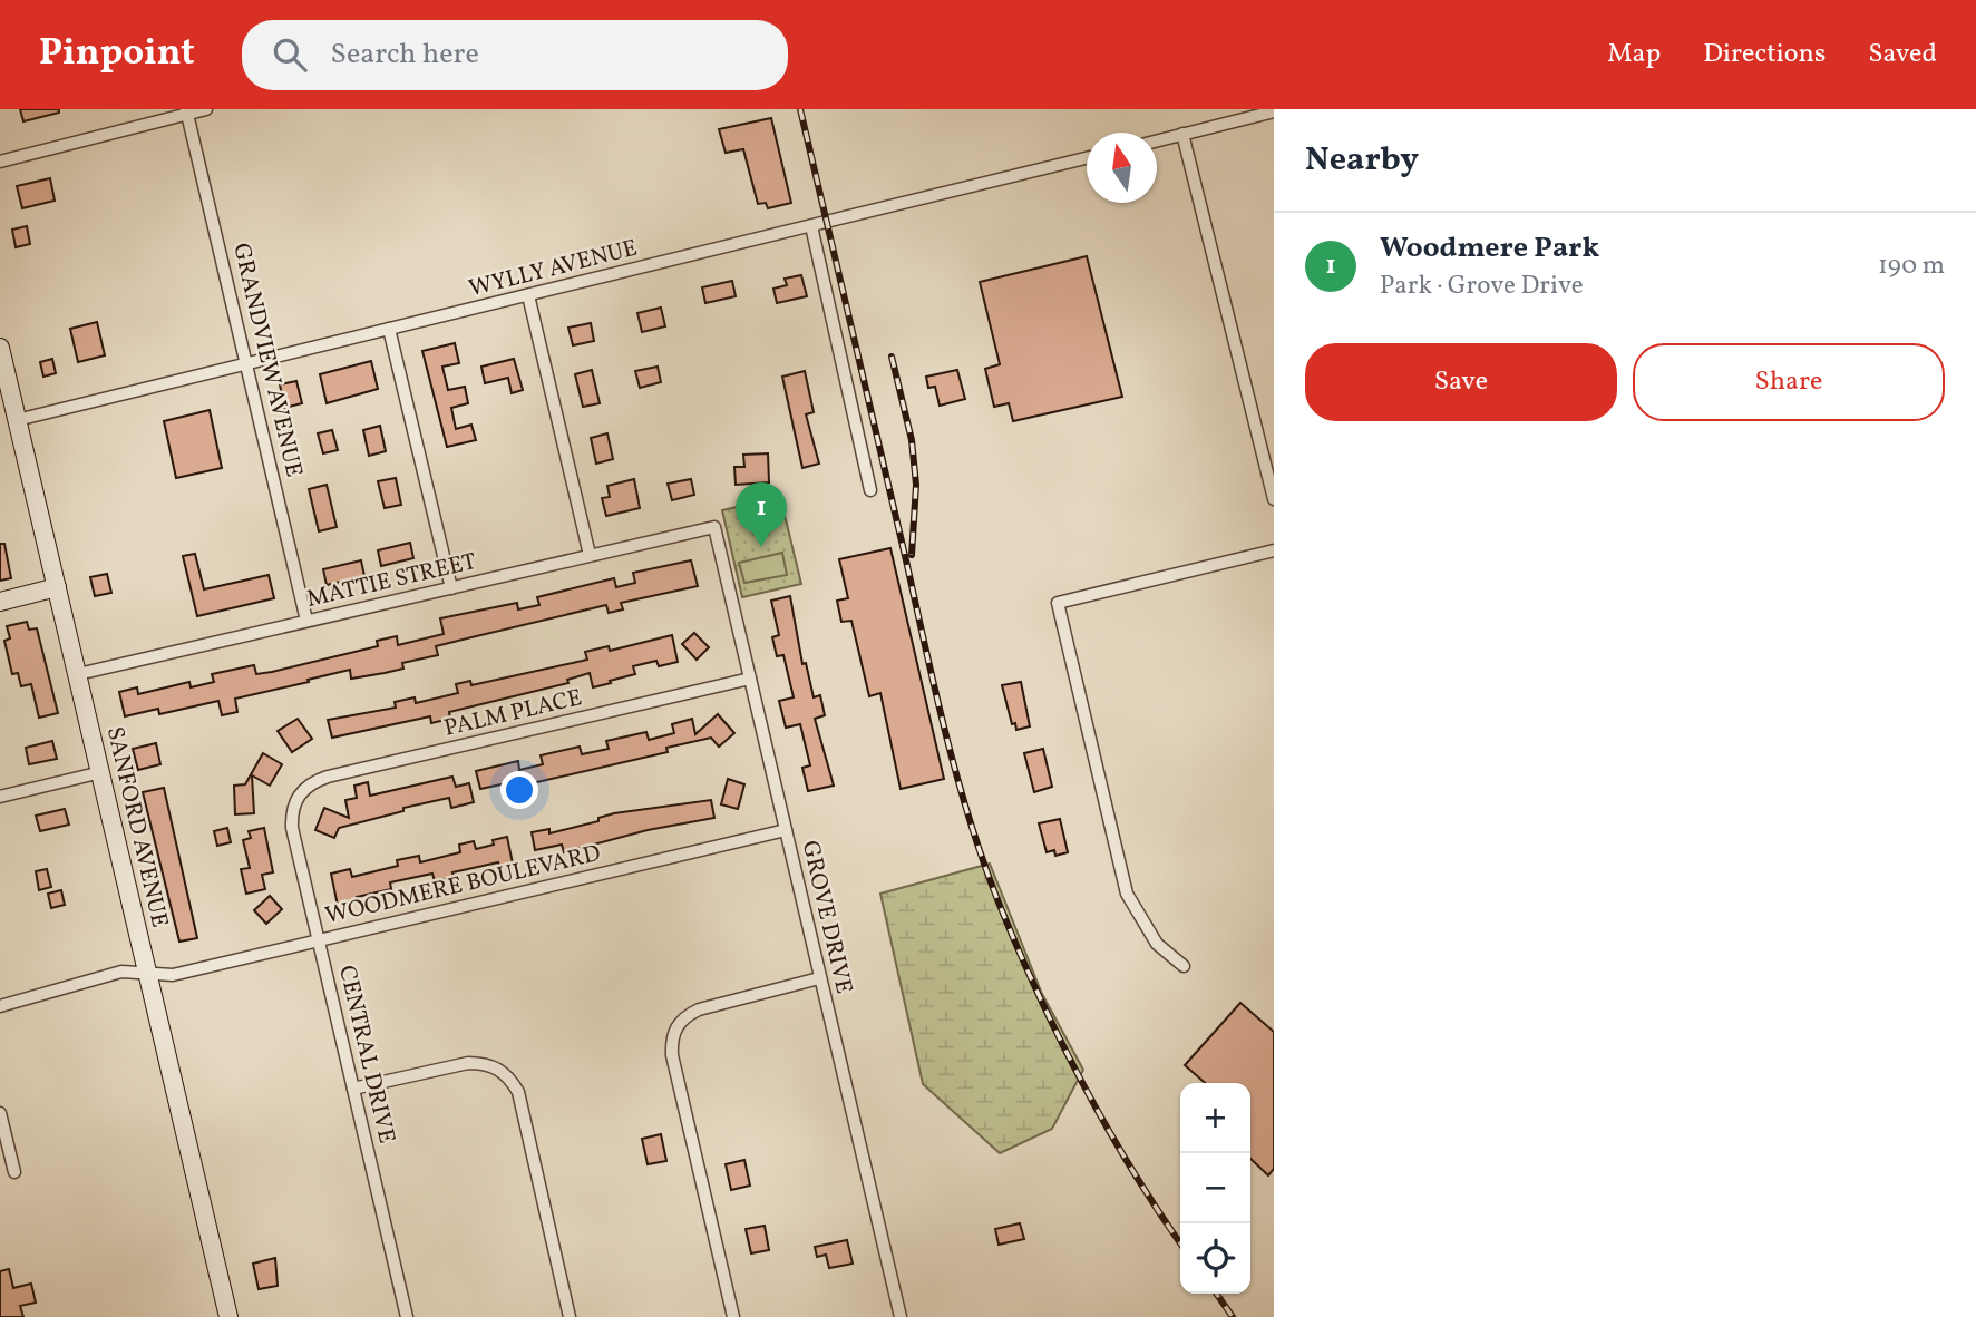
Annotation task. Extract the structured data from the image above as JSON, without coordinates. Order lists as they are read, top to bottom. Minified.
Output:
{"streets":{"main road":["SANFORD AVENUE"],"street":["WYLLY AVENUE","GRANDVIEW AVENUE","MATTIE STREET","PALM PLACE","WOODMERE BOULEVARD","GROVE DRIVE","CENTRAL DRIVE"]},"crossings":[["WYLLY AVENUE","GRANDVIEW AVENUE"],["WYLLY AVENUE","SANFORD AVENUE"],["GRANDVIEW AVENUE","MATTIE STREET"],["MATTIE STREET","SANFORD AVENUE"],["MATTIE STREET","GROVE DRIVE"],["PALM PLACE","GROVE DRIVE"],["PALM PLACE","CENTRAL DRIVE"],["SANFORD AVENUE","WOODMERE BOULEVARD"],["WOODMERE BOULEVARD","GROVE DRIVE"],["WOODMERE BOULEVARD","CENTRAL DRIVE"]],"north":"top","page":{"header":"Pinpoint","search":"Search here","nav":["Map","Directions","Saved"],"heading":"Nearby","list":[{"mark":"1","name":"Woodmere Park","note":"Park · Grove Drive","value":"190 m"}],"buttons":["Save","Share"],"pins":"1","map_buttons":["+","−"]}}
